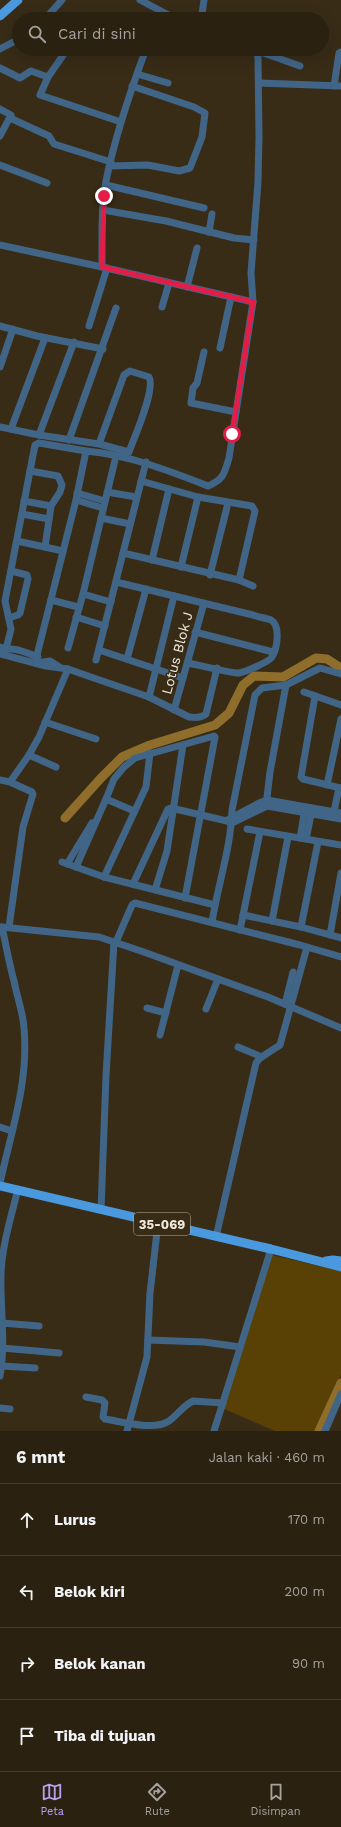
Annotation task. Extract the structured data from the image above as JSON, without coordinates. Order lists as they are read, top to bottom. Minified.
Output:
{"streets":{"main road":["35-069"],"street":["Lotus Blok J"]},"page":{"search":"Cari di sini","heading":["6 mnt","Jalan kaki · 460 m"],"list":[["Lurus","170 m"],["Belok kiri","200 m"],["Belok kanan","90 m"],"Tiba di tujuan"],"nav":["Peta","Rute","Disimpan"]}}
